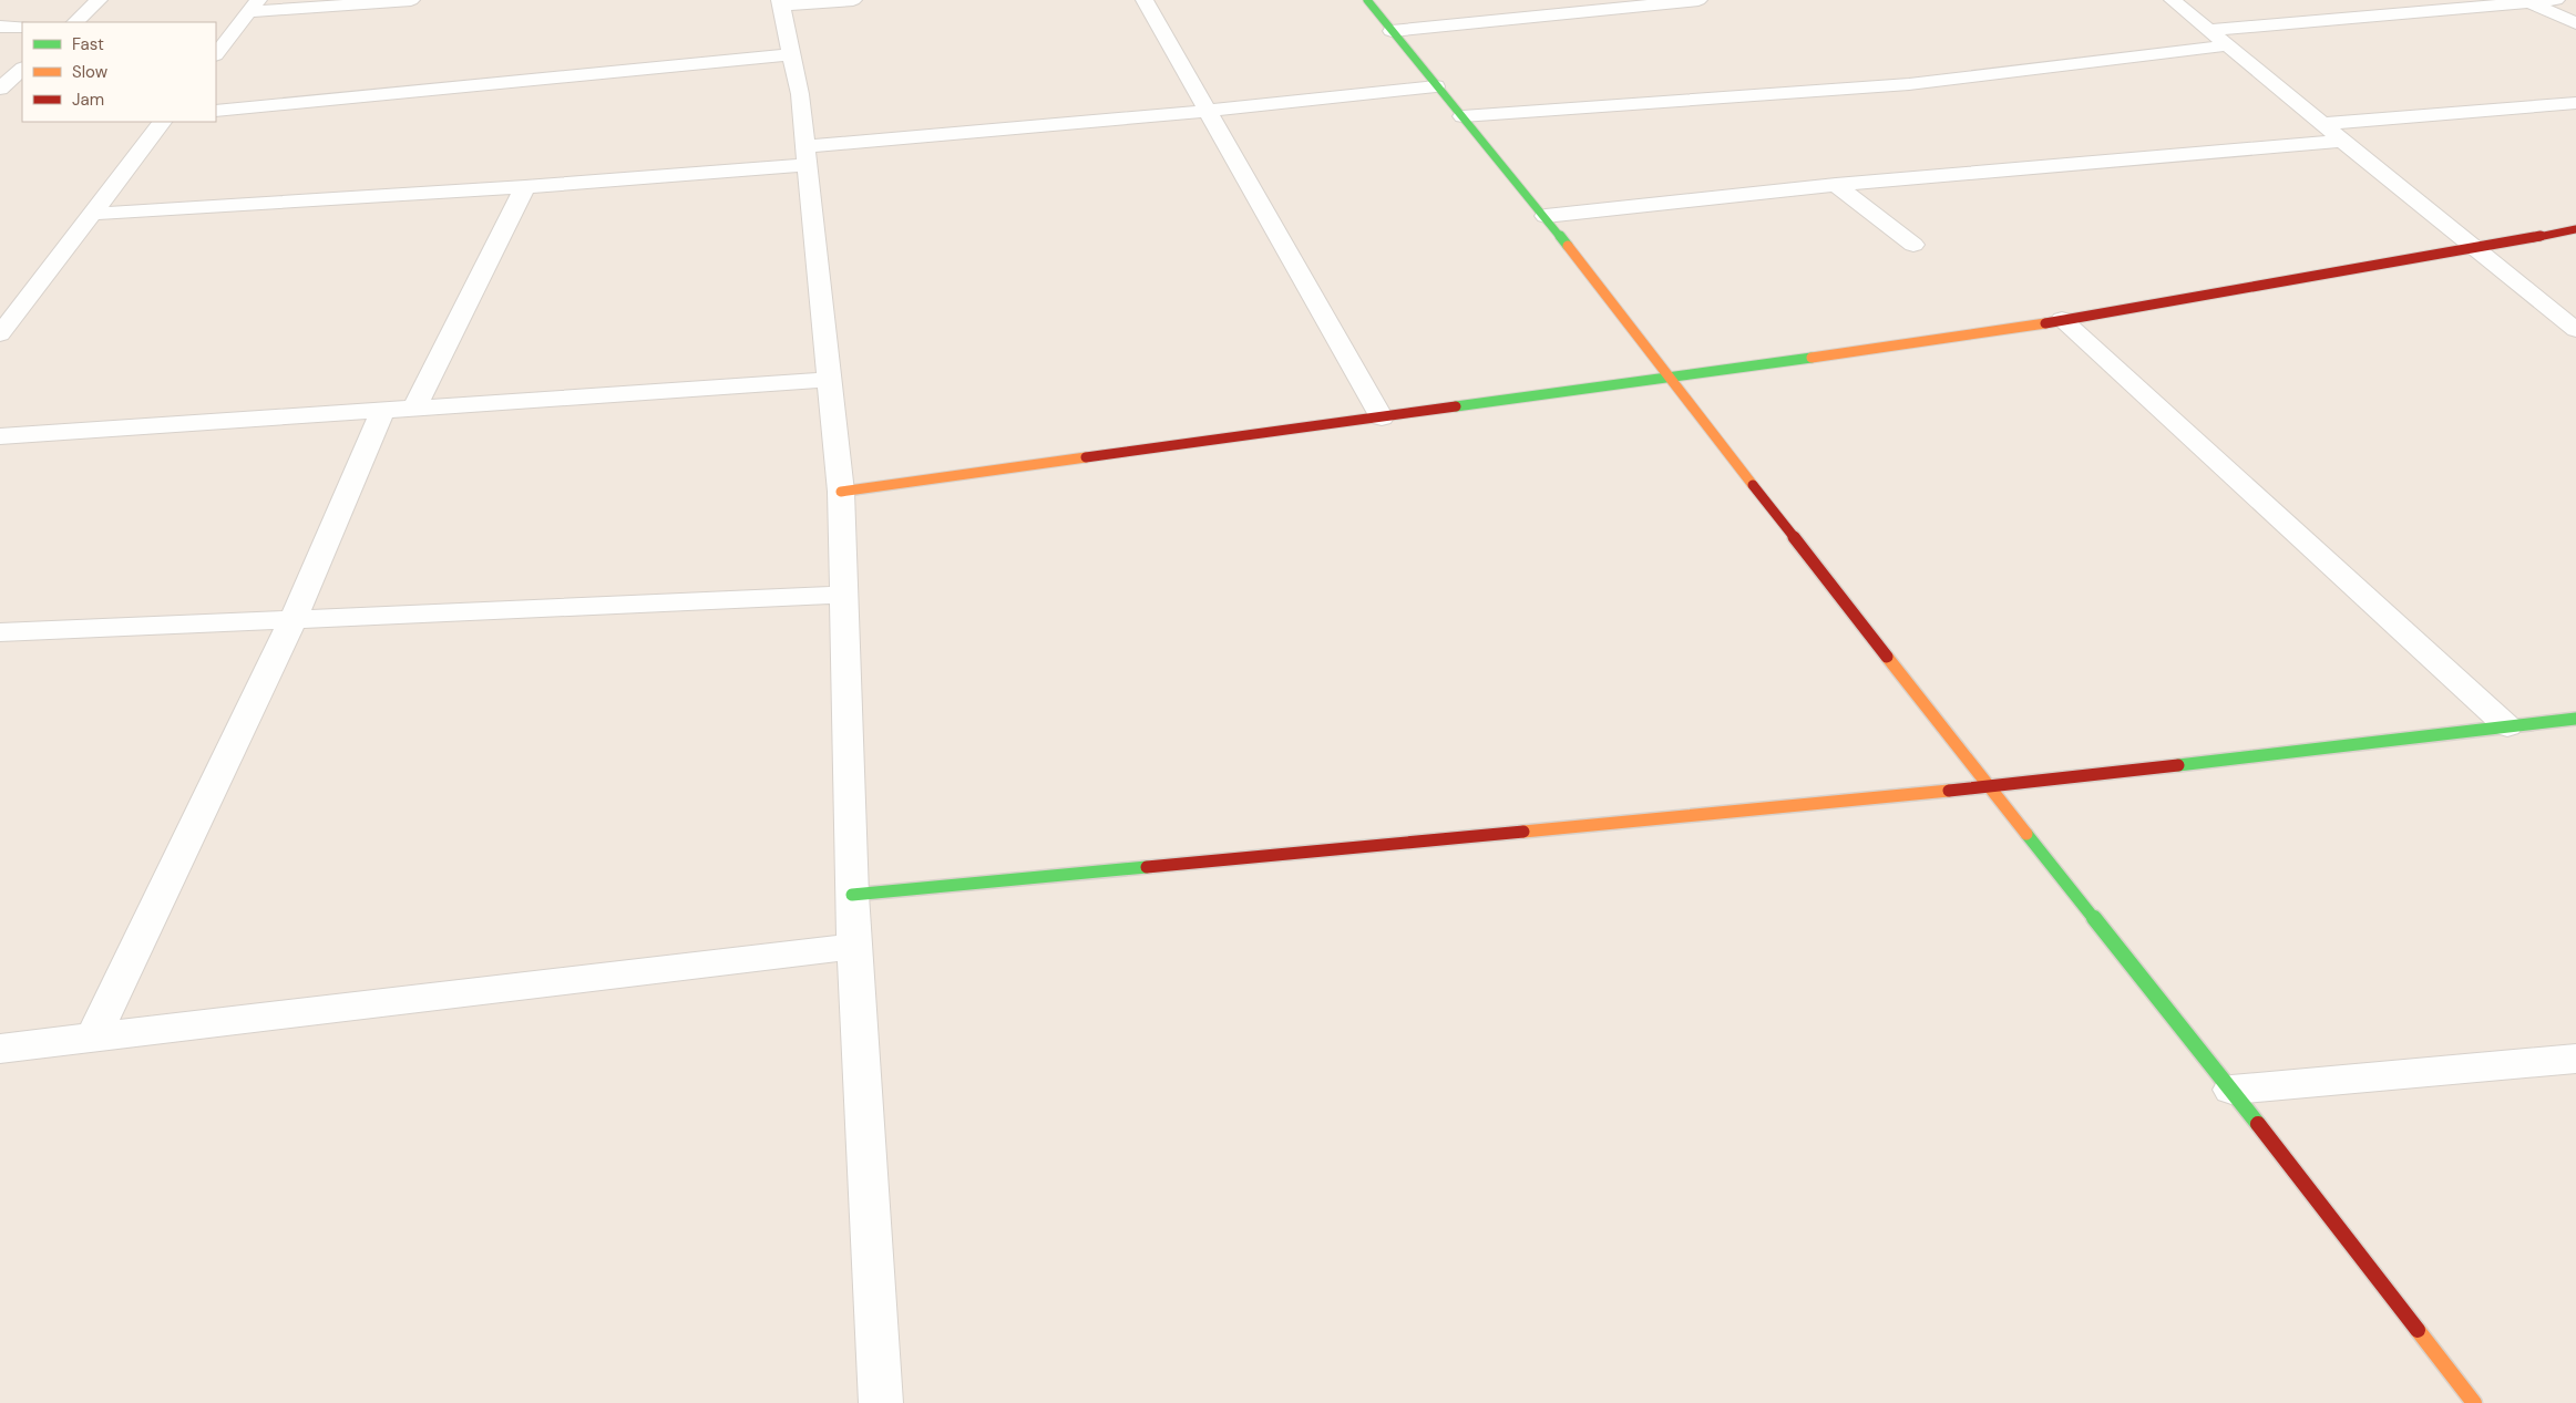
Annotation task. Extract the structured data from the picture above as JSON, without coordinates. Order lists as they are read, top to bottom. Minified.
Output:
{"legend":["Fast","Slow","Jam"]}
